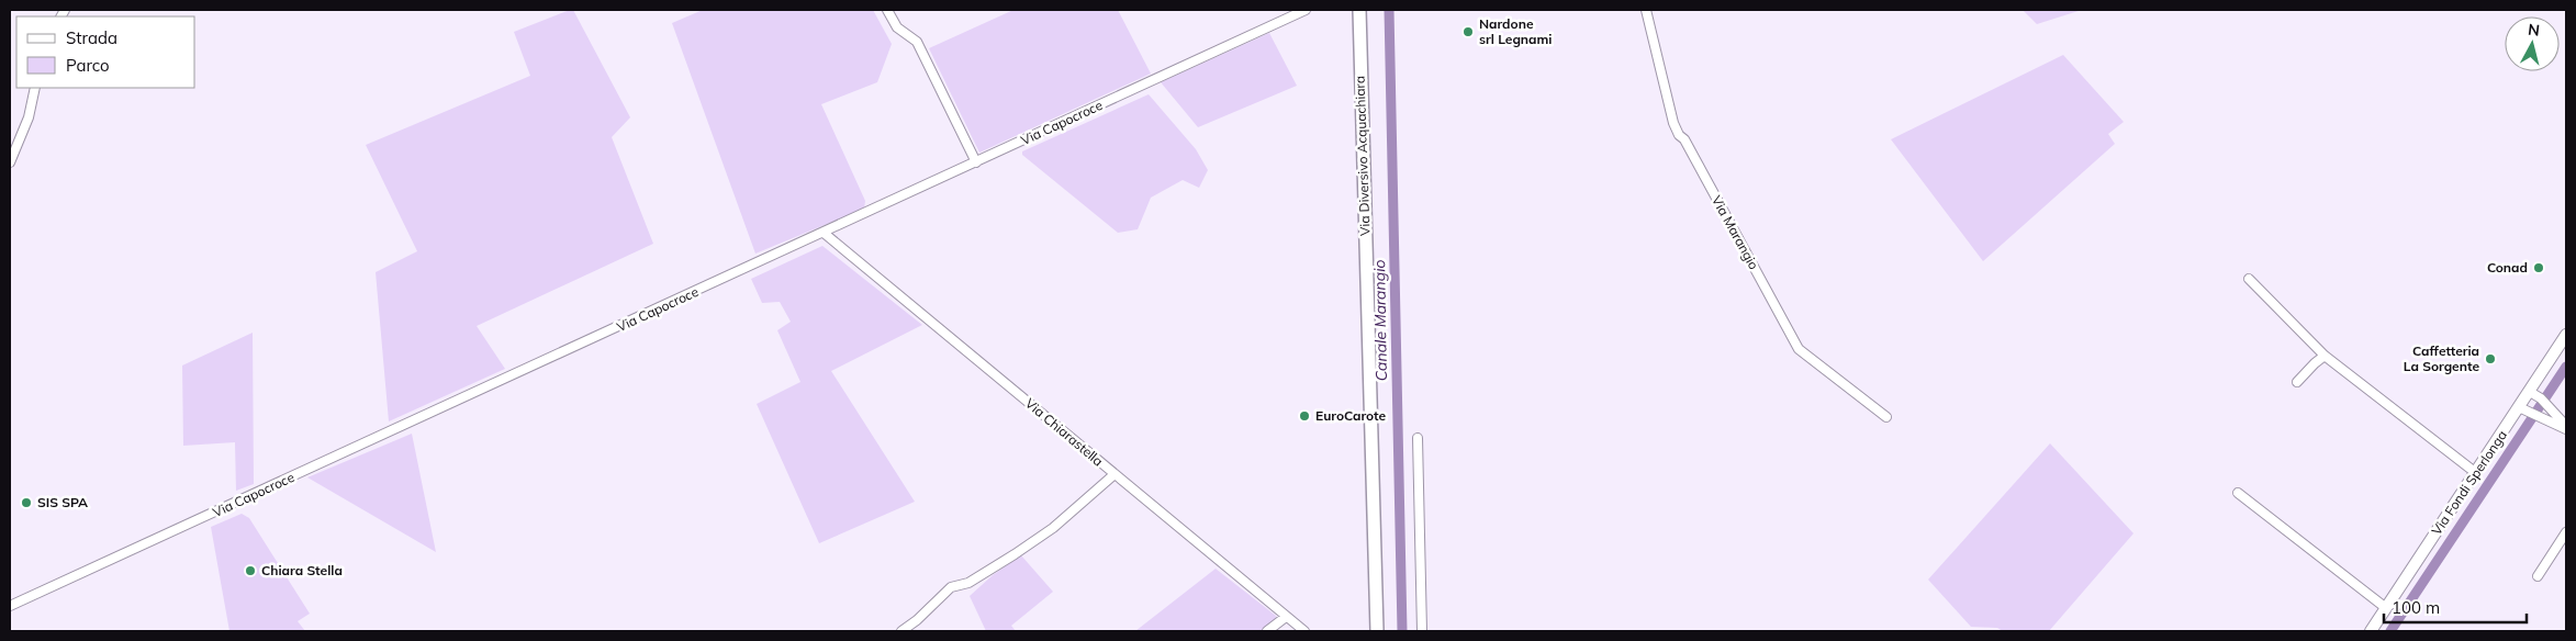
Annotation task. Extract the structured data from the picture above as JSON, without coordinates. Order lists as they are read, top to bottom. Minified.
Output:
{"streets":{"main road":["Via Diversivo Acquachiara"],"street":["Via Capocroce","Via Marangio","Via Chiarastella","Via Fondi Sperlonga"]},"crossings":[["Via Capocroce","Via Chiarastella"]],"water":["Canale Marangio"],"places":["Nardone srl Legnami","Conad","Caffetteria La Sorgente","EuroCarote","SIS SPA","Chiara Stella"],"legend":["Strada","Parco"],"scale_bar":"100 m","north":"top"}
